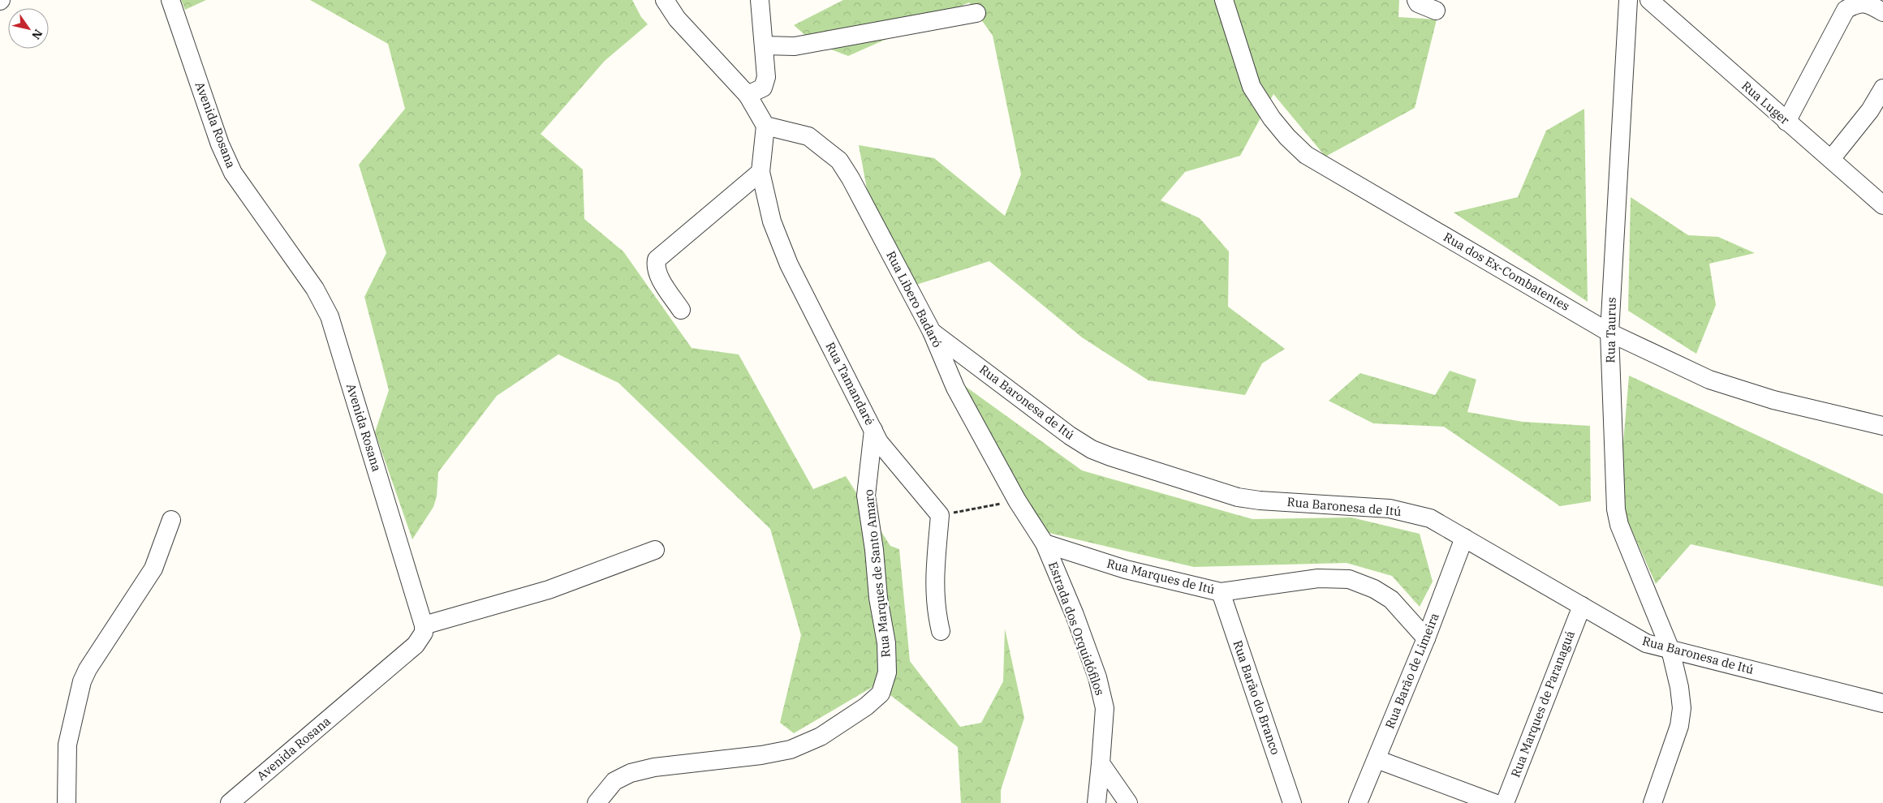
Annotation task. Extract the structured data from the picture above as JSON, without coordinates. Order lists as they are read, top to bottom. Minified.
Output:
{"streets":{"street":["Rua Luger","Avenida Rosana","Rua dos Ex-Combatentes","Rua Libero Badaró","Rua Taurus","Rua Tamandaré","Rua Baronesa de Itú","Rua Marques de Santo Amaro","Rua Marques de Itú","Estrada dos Orquidófilos","Rua Barão de Limeira","Rua Barão do Branco","Rua Marques de Paranaguá"]},"crossings":[["Rua dos Ex-Combatentes","Rua Taurus"],["Rua Libero Badaró","Rua Tamandaré"],["Rua Libero Badaró","Rua Baronesa de Itú"],["Rua Libero Badaró","Rua Marques de Itú"],["Rua Libero Badaró","Estrada dos Orquidófilos"],["Rua Taurus","Rua Baronesa de Itú"],["Rua Tamandaré","Rua Marques de Santo Amaro"],["Rua Baronesa de Itú","Rua Barão de Limeira"],["Rua Baronesa de Itú","Rua Marques de Paranaguá"],["Rua Marques de Itú","Estrada dos Orquidófilos"],["Rua Marques de Itú","Rua Barão de Limeira"],["Rua Marques de Itú","Rua Barão do Branco"]],"north":"bottom right"}
